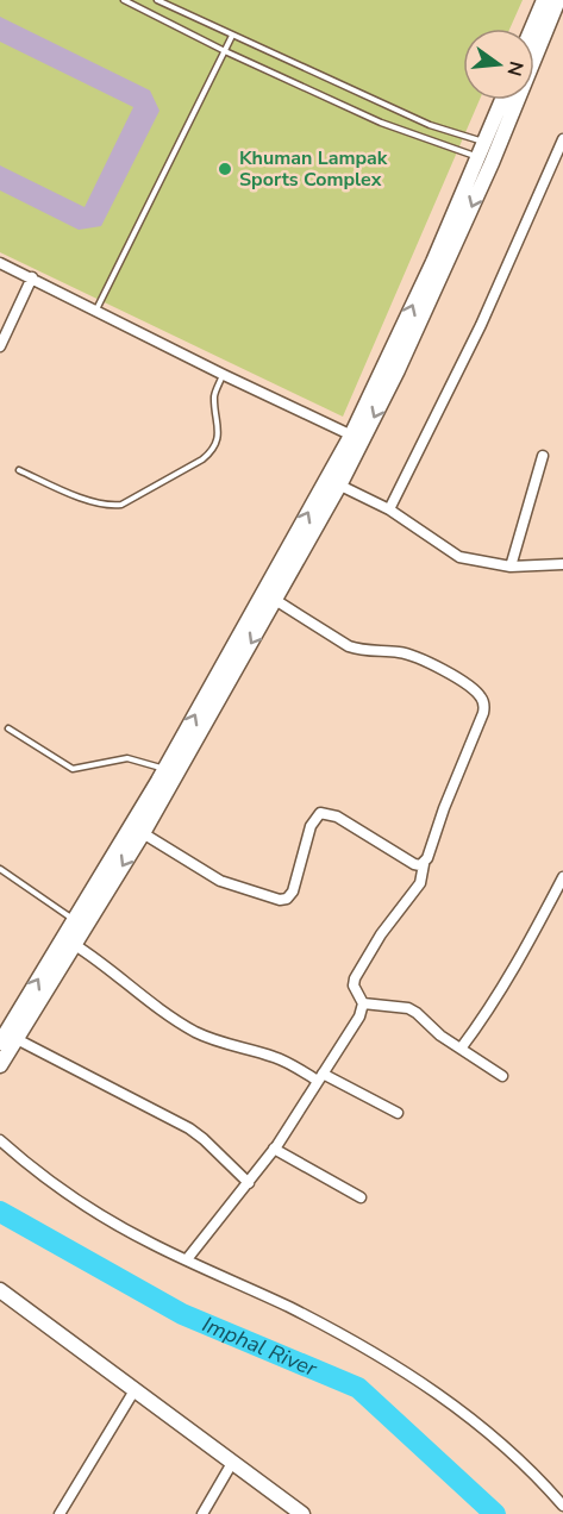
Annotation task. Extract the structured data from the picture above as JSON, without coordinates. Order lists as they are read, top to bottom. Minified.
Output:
{"water":["Imphal River"],"places":["Khuman Lampak Sports Complex"],"north":"right"}
